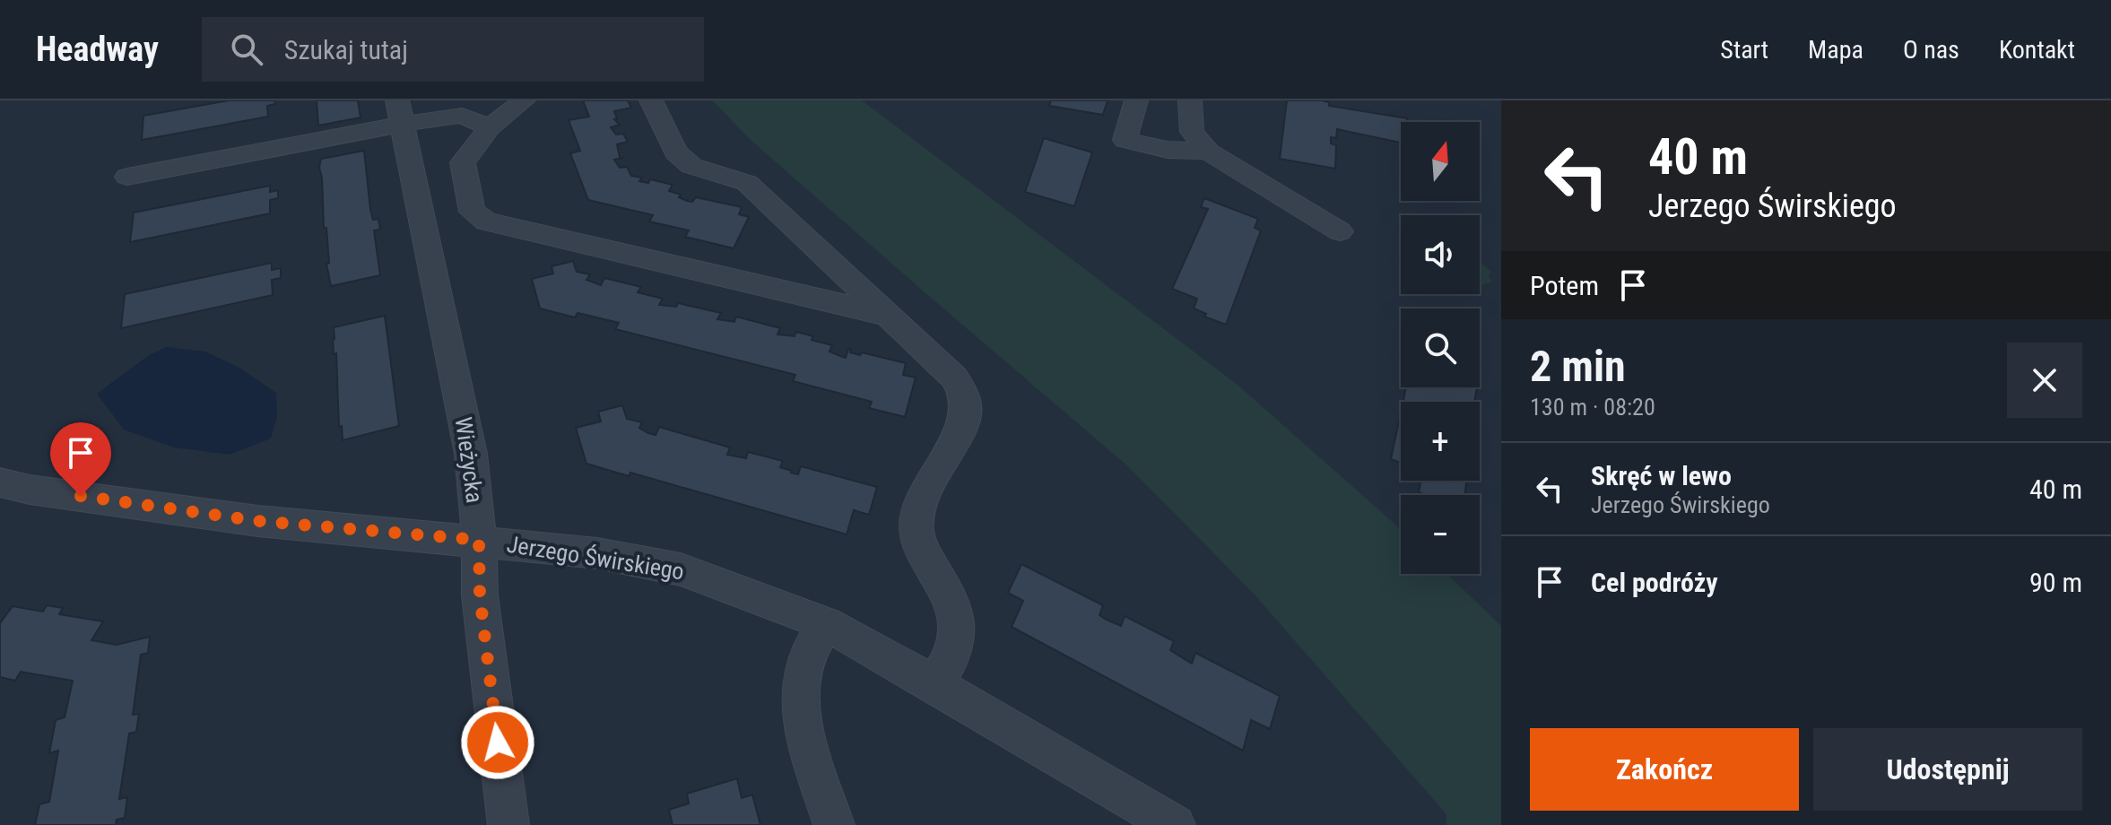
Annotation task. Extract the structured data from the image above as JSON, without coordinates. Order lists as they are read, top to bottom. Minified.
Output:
{"streets":{"street":["Wieżycka","Jerzego Świrskiego"]},"crossings":[["Wieżycka","Jerzego Świrskiego"]],"north":"top","page":{"header":"Headway","search":"Szukaj tutaj","nav":["Start","Mapa","O nas","Kontakt"],"turn":["40 m","Jerzego Świrskiego"],"map_buttons":["+","−"],"then":"Potem","heading":["2 min","130 m · 08:20"],"list":[{"name":"Skręć w lewo","note":"Jerzego Świrskiego","value":"40 m"},{"name":"Cel podróży","value":"90 m"}],"buttons":["Zakończ","Udostępnij"]}}
